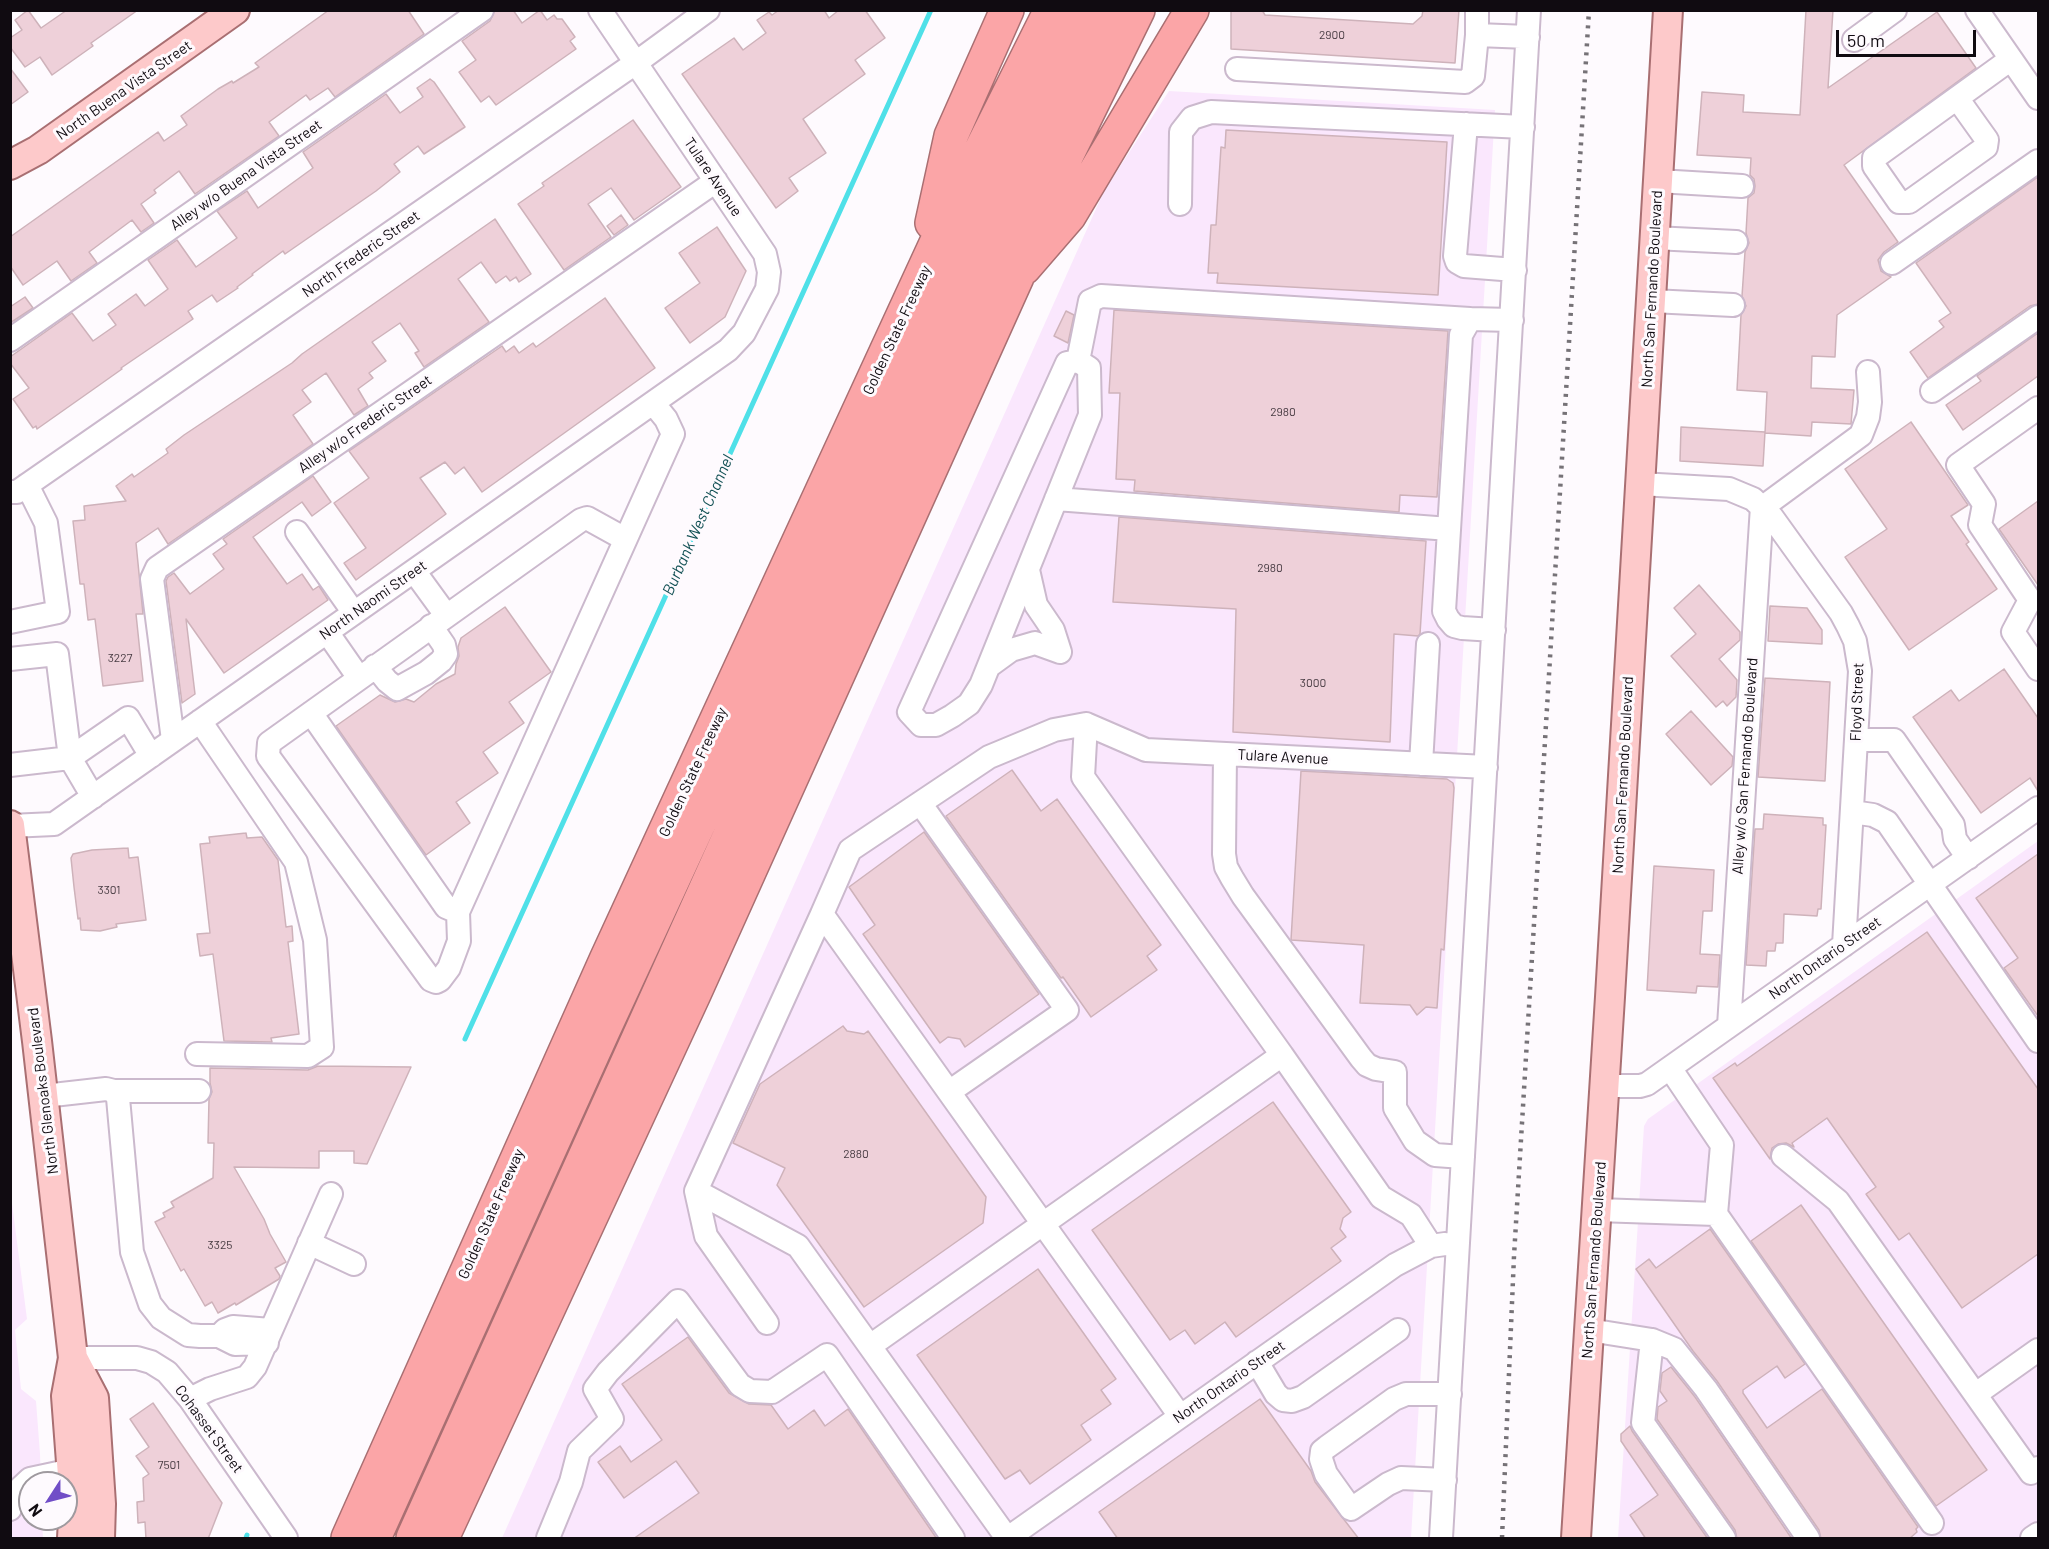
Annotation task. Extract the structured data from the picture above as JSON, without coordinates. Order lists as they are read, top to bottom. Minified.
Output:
{"streets":{"highway":["Golden State Freeway"],"main road":["North Buena Vista Street","North San Fernando Boulevard","North Glenoaks Boulevard"],"street":["Alley w/o Buena Vista Street","Tulare Avenue","North Frederic Street","Alley w/o Frederic Street","North Naomi Street","Floyd Street","Alley w/o San Fernando Boulevard","North Ontario Street","Cohasset Street"]},"crossings":[["Tulare Avenue","North Frederic Street"],["Tulare Avenue","Alley w/o Frederic Street"],["Tulare Avenue","North Naomi Street"],["North San Fernando Boulevard","Floyd Street"],["North San Fernando Boulevard","North Ontario Street"],["Alley w/o Frederic Street","North Naomi Street"],["North Naomi Street","North Glenoaks Boulevard"],["Floyd Street","Alley w/o San Fernando Boulevard"],["Floyd Street","North Ontario Street"],["Alley w/o San Fernando Boulevard","North Ontario Street"],["North Glenoaks Boulevard","Cohasset Street"]],"water":["Burbank West Channel"],"house_numbers":["2900","2980","2980","3227","3000","3301","2880","3325","7501"],"scale_bar":"50 m","north":"bottom left"}
